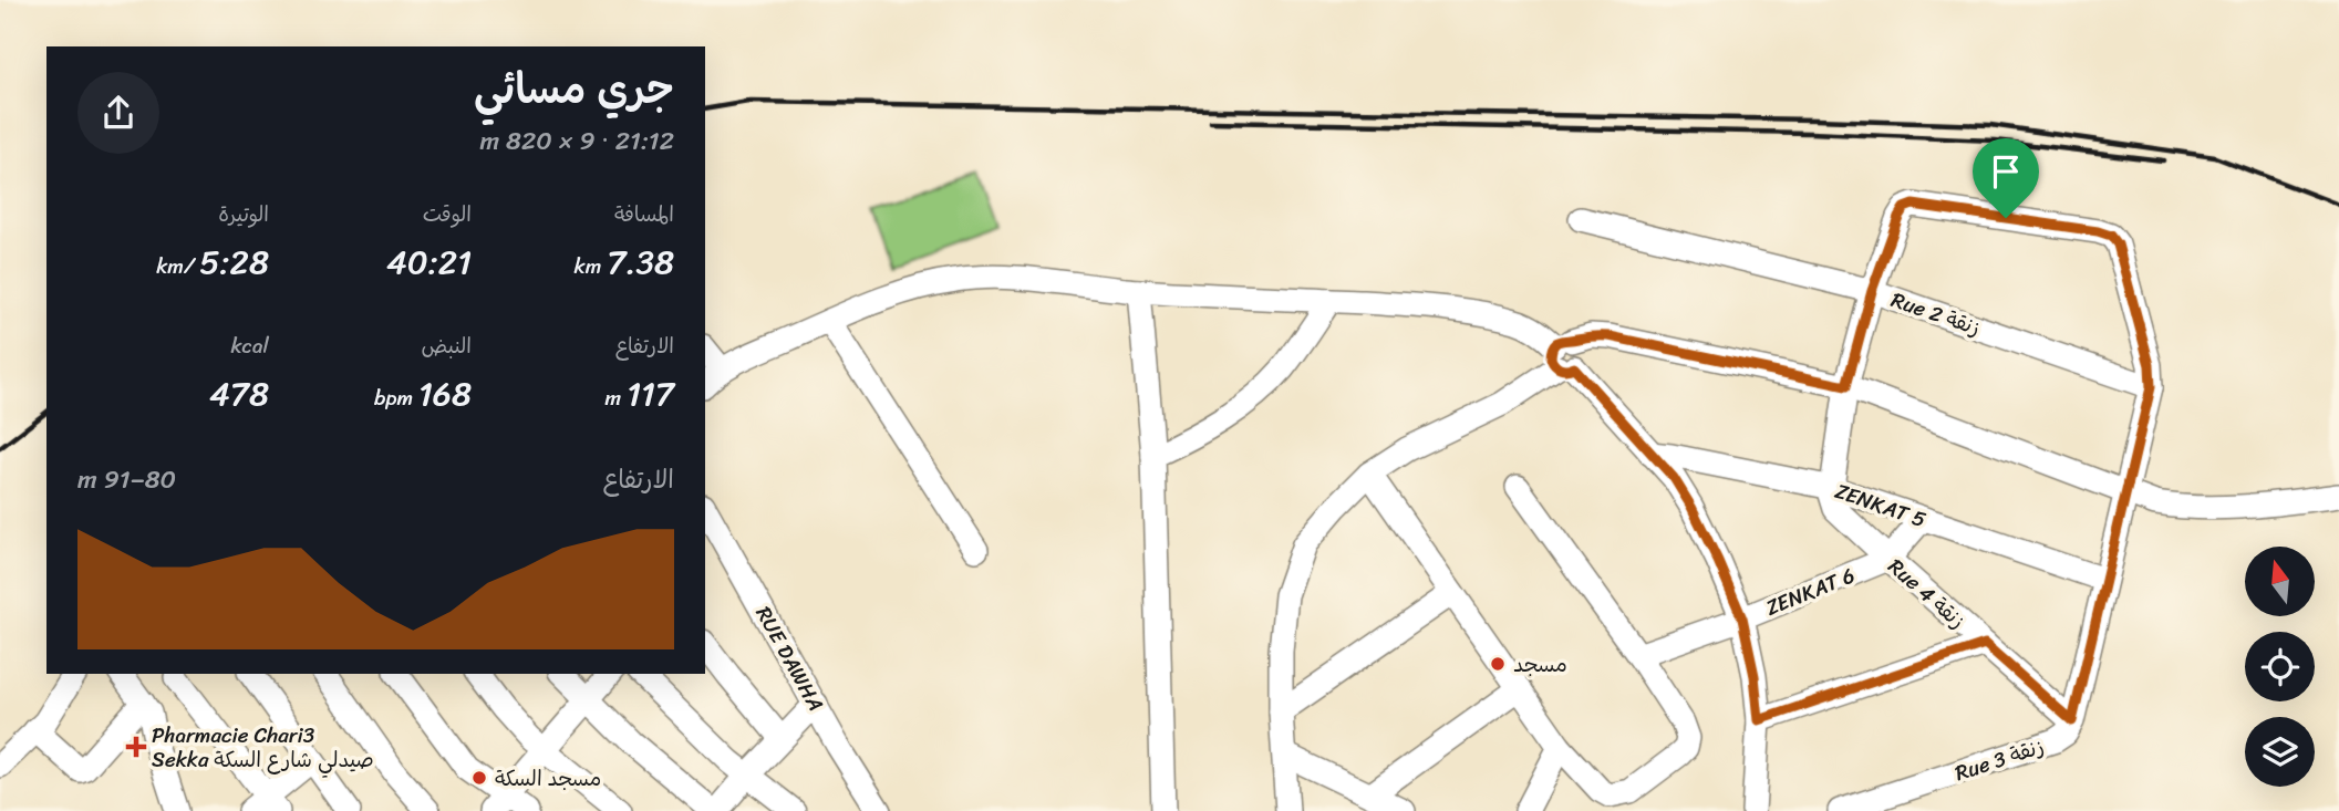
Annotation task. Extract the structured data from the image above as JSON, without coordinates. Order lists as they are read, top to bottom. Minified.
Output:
{"streets":{"street":["Rue 2 زنقة","ZENKAT 5","ZENKAT 6","Rue 4 زنقة","RUE DAWHA","Rue 3 زنقة"]},"crossings":[["ZENKAT 5","ZENKAT 6"],["ZENKAT 5","Rue 4 زنقة"],["ZENKAT 6","Rue 4 زنقة"],["Rue 4 زنقة","Rue 3 زنقة"]],"places":{"other":["مسجد","مسجد السكة"],"health":["Pharmacie Chari3 Sekka صيدلي شارع السكة"]},"north":"top","page":{"heading":["جري مسائي","21:12 · 9 × 820 m"],"stats":[["المسافة","7.38 km"],["الوقت","40:21"],["الوتيرة","5:28 /km"],["الارتفاع","117 m"],["النبض","168 bpm"],["kcal","478"]],"chart":["الارتفاع","80–91 m"]}}
